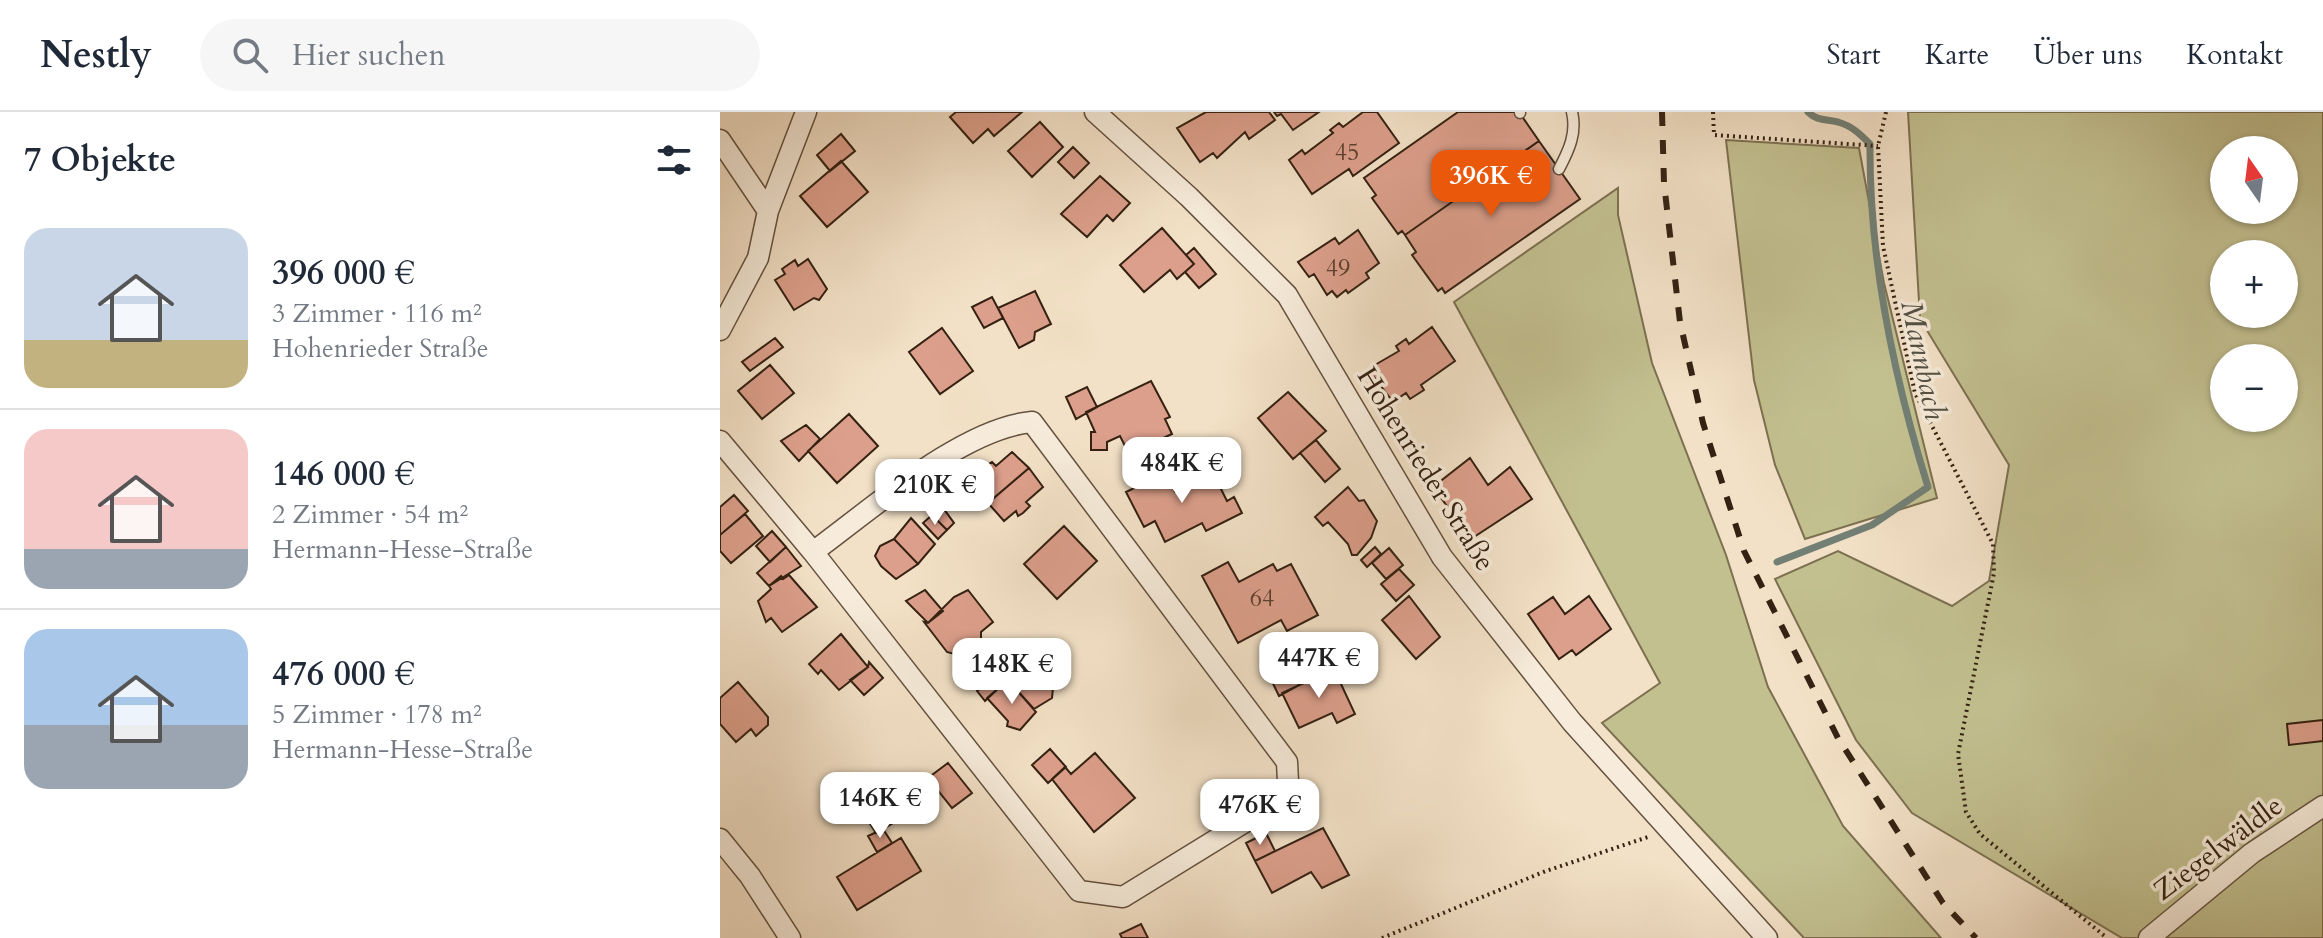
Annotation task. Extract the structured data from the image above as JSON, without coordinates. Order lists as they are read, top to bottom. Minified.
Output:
{"streets":{"street":["Hohenrieder Straße","Ziegelwäldle"]},"water":["Mannbach"],"house_numbers":["45","49","64"],"north":"top","page":{"header":"Nestly","search":"Hier suchen","nav":["Start","Karte","Über uns","Kontakt"],"heading":"7 Objekte","map_buttons":["+","−"],"price":["396K €","484K €","210K €","447K €","148K €","146K €","476K €"],"list":[{"name":"396 000 €","note":"3 Zimmer · 116 m² · Hohenrieder Straße"},{"name":"146 000 €","note":"2 Zimmer · 54 m² · Hermann-Hesse-Straße"},{"name":"476 000 €","note":"5 Zimmer · 178 m² · Hermann-Hesse-Straße"}]}}
